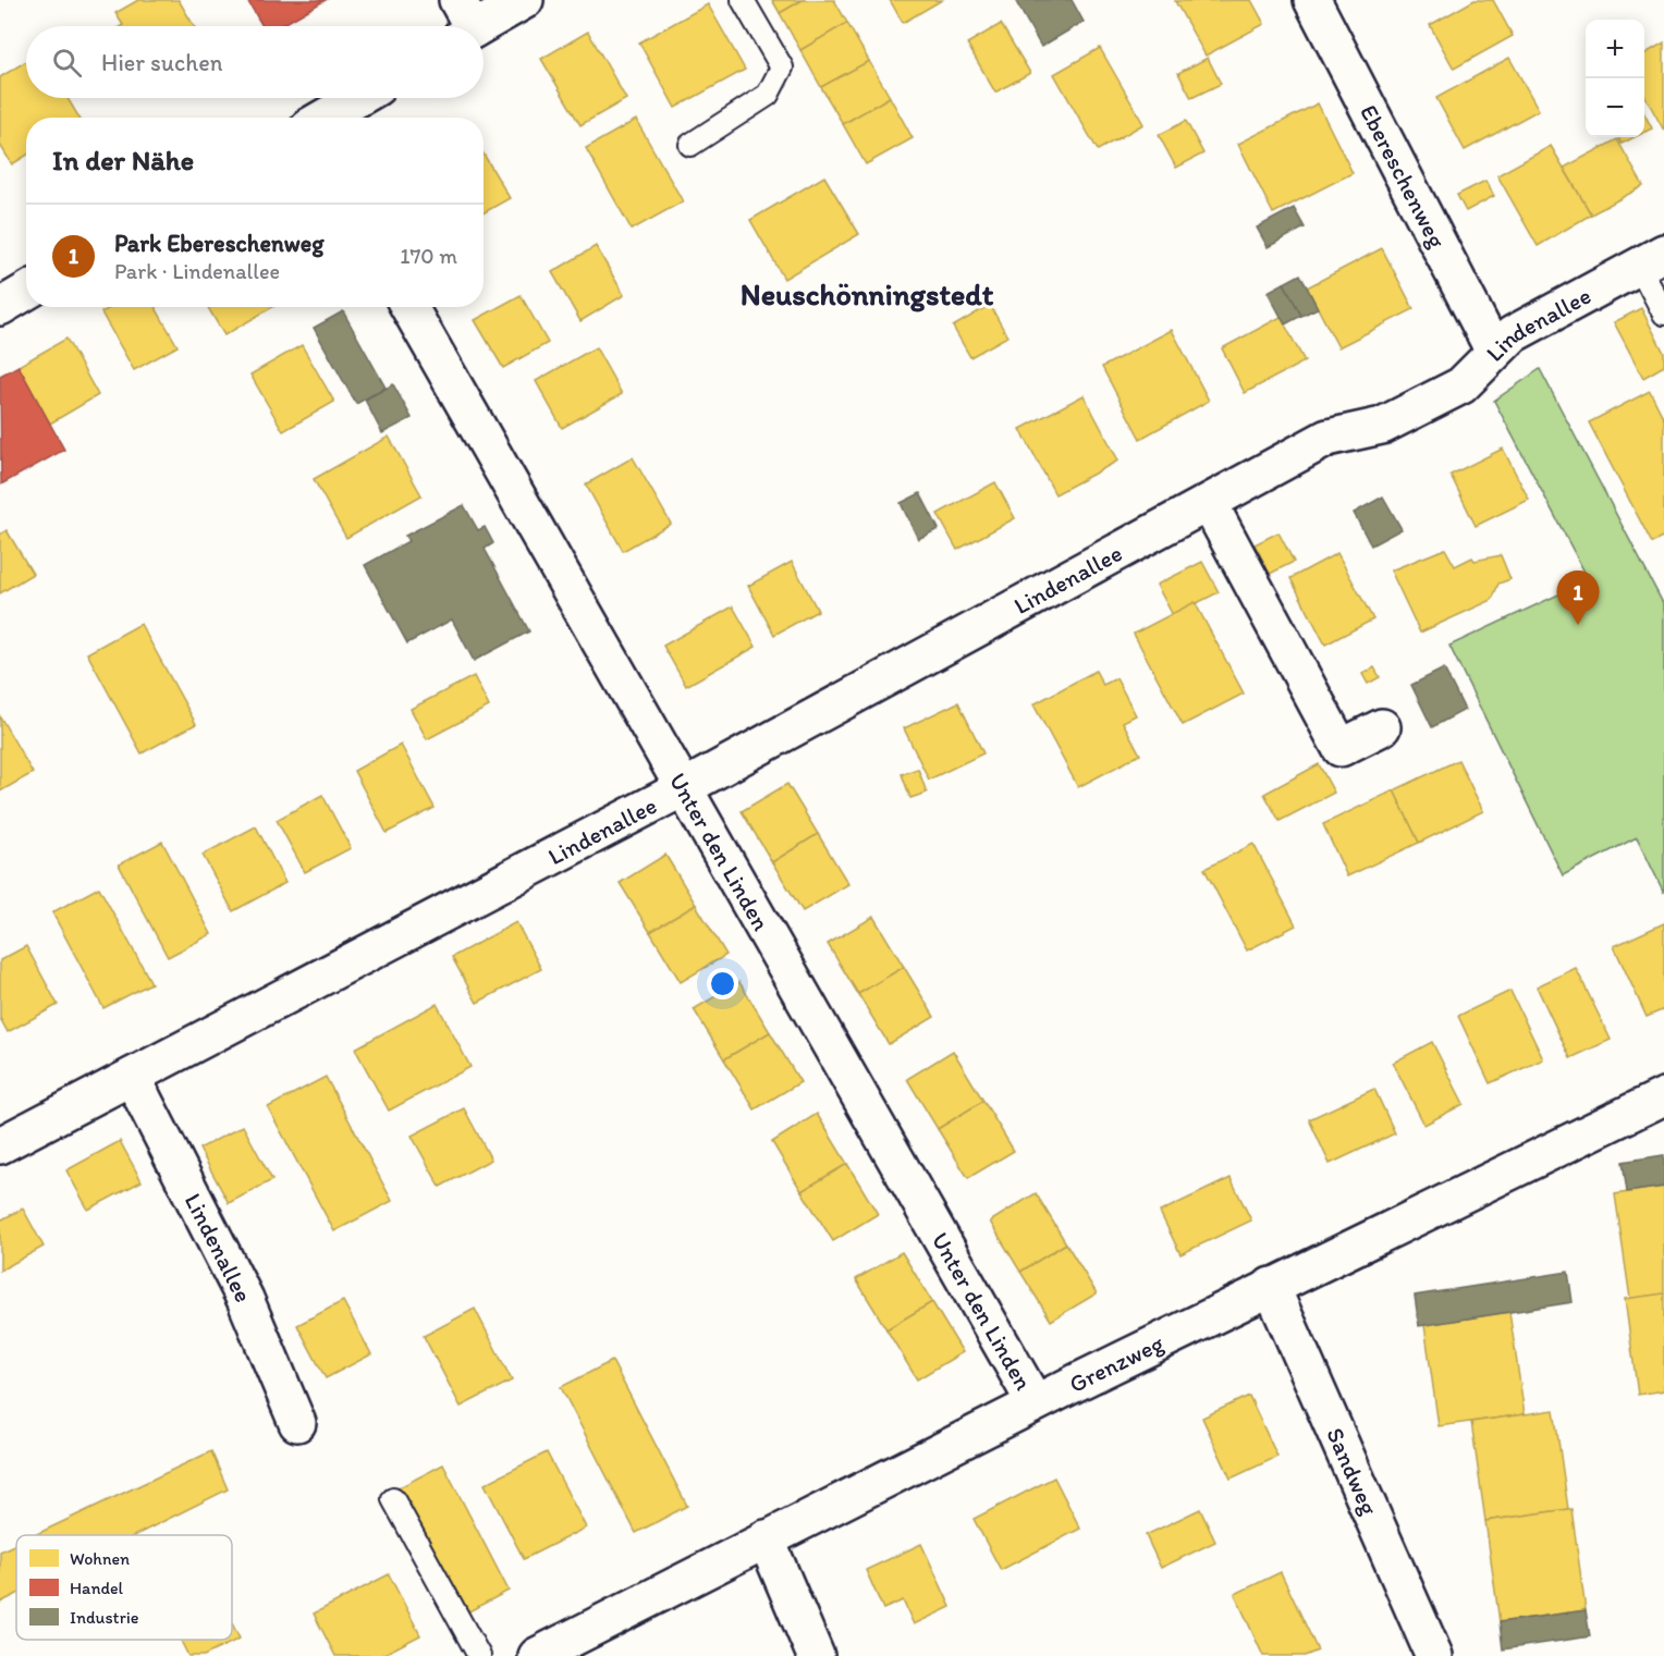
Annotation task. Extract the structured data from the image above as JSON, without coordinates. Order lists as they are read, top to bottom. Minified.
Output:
{"streets":{"street":["Ebereschenweg","Lindenallee","Unter den Linden","Grenzweg","Sandweg"]},"crossings":[["Ebereschenweg","Lindenallee"],["Lindenallee","Unter den Linden"],["Unter den Linden","Grenzweg"],["Grenzweg","Sandweg"]],"districts":["Neuschönningstedt"],"legend":["Wohnen","Handel","Industrie"],"page":{"map_buttons":["+","−"],"search":"Hier suchen","heading":"In der Nähe","list":[{"mark":"1","name":"Park Ebereschenweg","note":"Park · Lindenallee","value":"170 m"}],"pins":"1"}}
